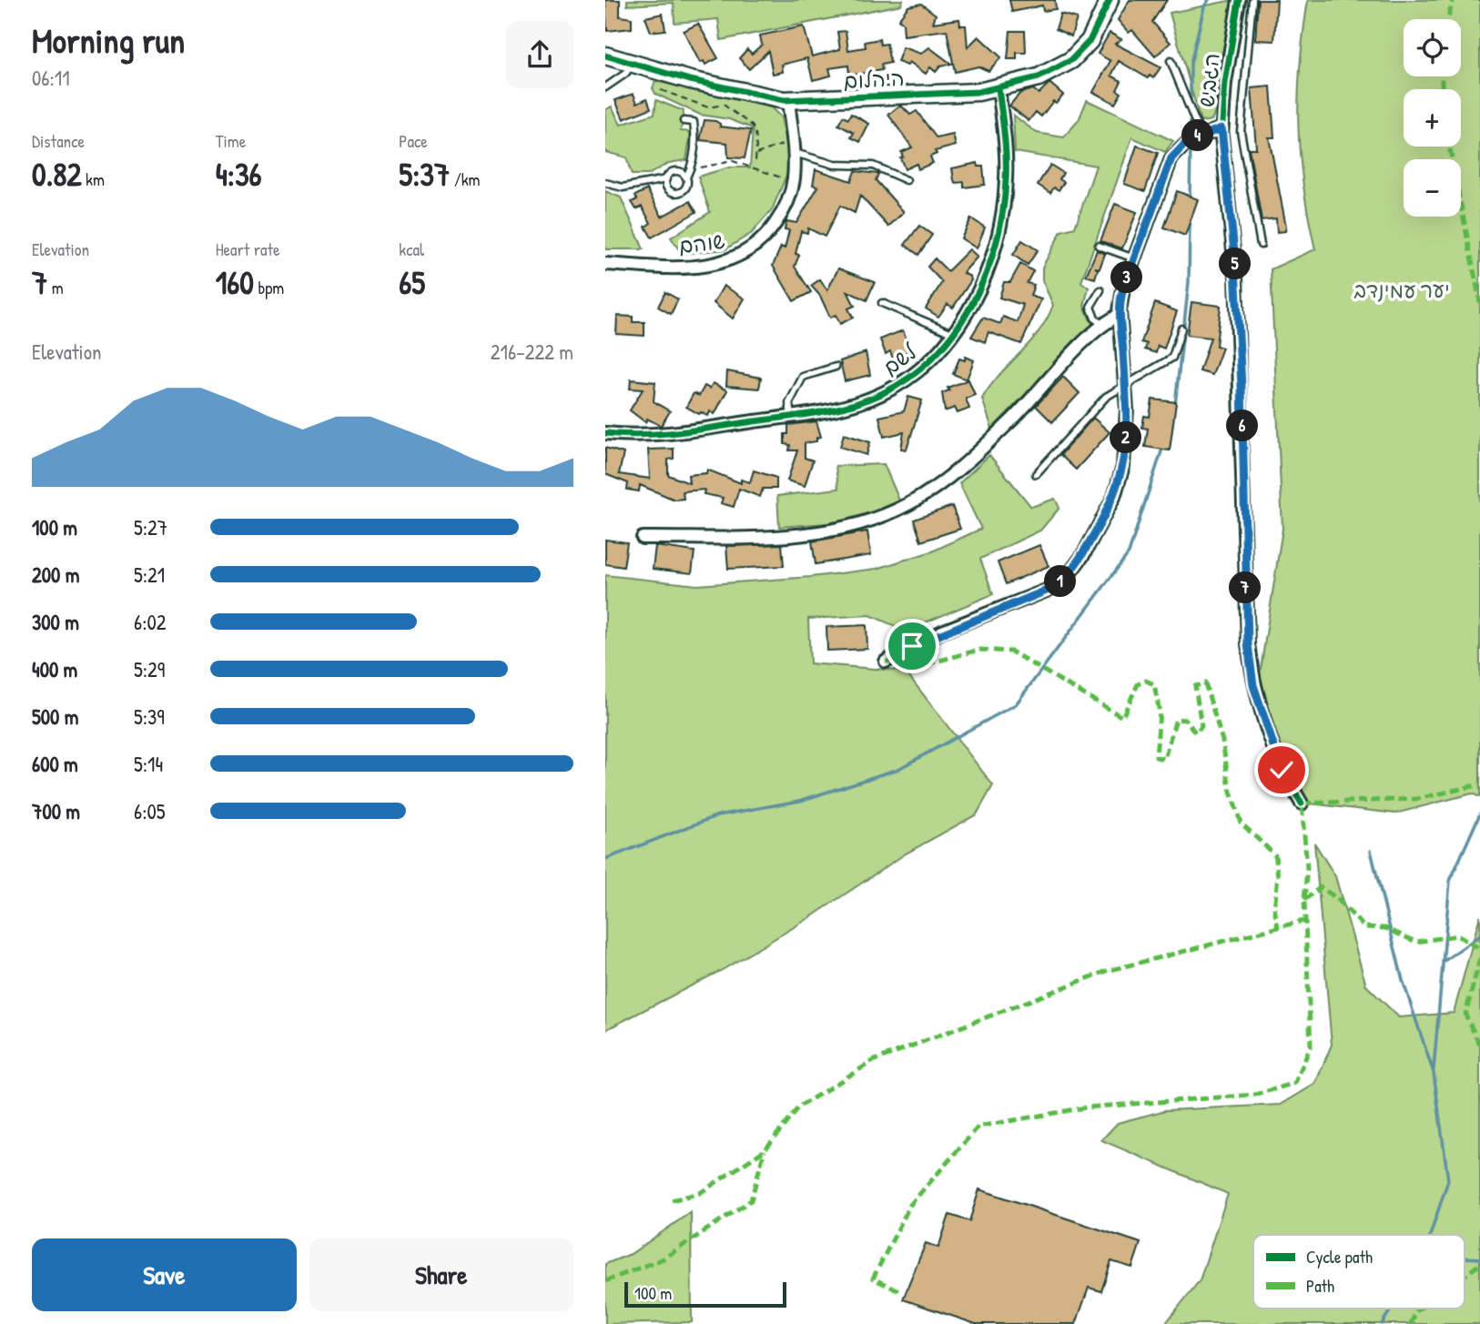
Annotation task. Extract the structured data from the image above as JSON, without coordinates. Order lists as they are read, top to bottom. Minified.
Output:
{"streets":{"street":["היהלום","הגביש","שוהם","לשם"]},"crossings":[["היהלום","שוהם"],["היהלום","לשם"]],"parks":["יער עמינדב"],"legend":["Cycle path","Path"],"scale_bar":"100 m","page":{"heading":["Morning run","06:11"],"map_buttons":["+","−"],"stats":[["Distance","0.82 km"],["Time","4:36"],["Pace","5:37 /km"],["Elevation","7 m"],["Heart rate","160 bpm"],["kcal","65"]],"pins":["4","5","3","6","2","1","7"],"chart":["Elevation","216–222 m"],"list":[{"name":"100 m","note":"5:27"},{"name":"200 m","note":"5:21"},{"name":"300 m","note":"6:02"},{"name":"400 m","note":"5:29"},{"name":"500 m","note":"5:39"},{"name":"600 m","note":"5:14"},{"name":"700 m","note":"6:05"}],"buttons":["Save","Share"],"scale":"100 m"}}
